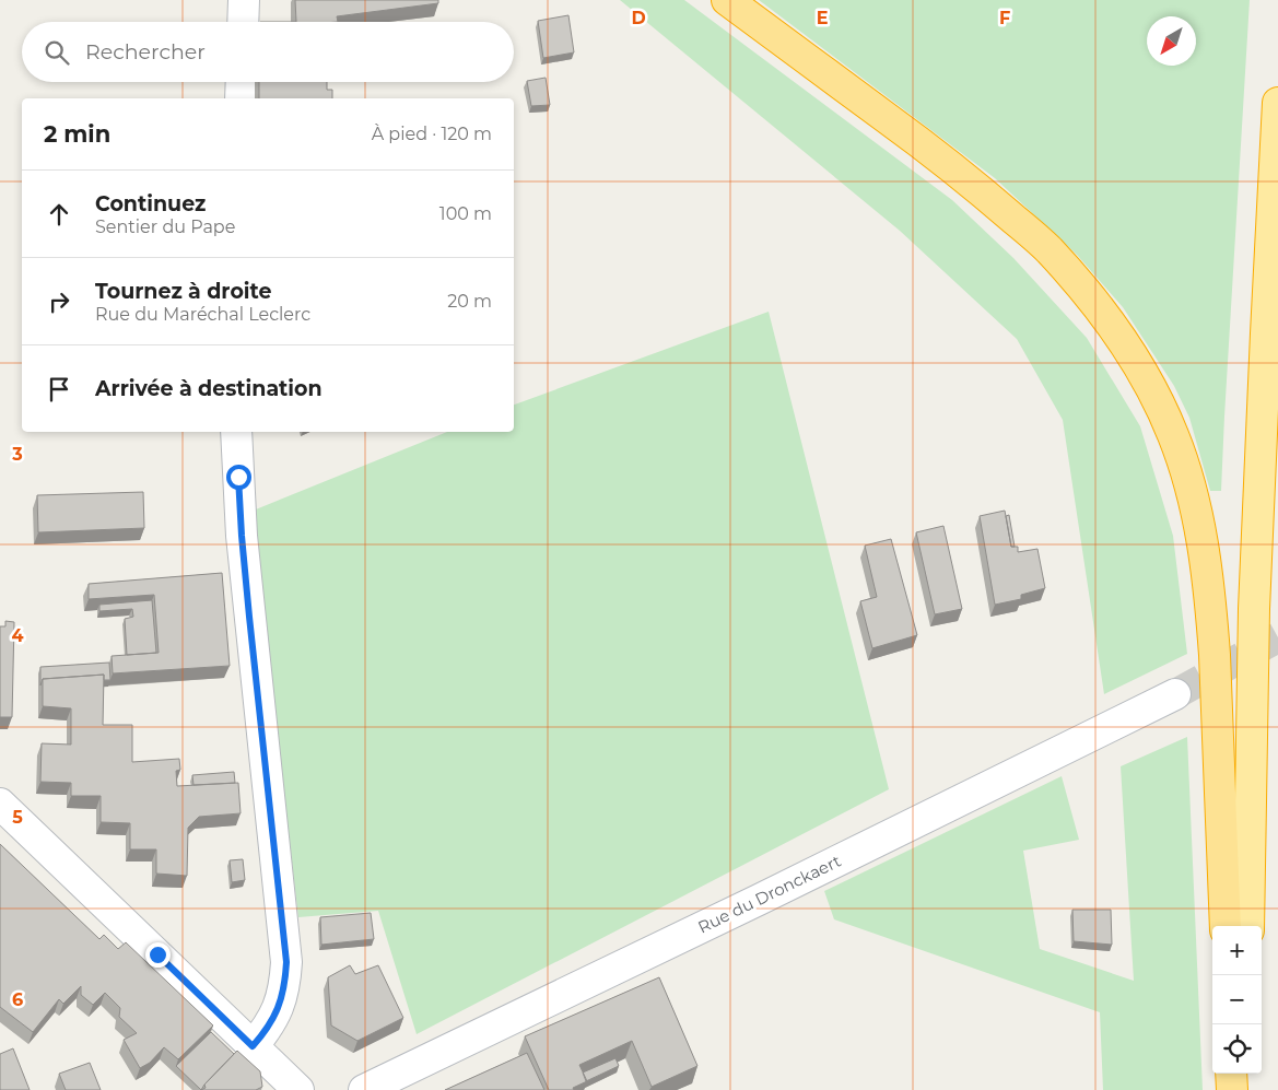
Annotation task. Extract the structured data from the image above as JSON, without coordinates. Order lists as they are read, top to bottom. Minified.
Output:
{"streets":{"street":["Rue du Dronckaert"]},"north":"bottom left","page":{"search":"Rechercher","heading":["2 min","À pied · 120 m"],"list":[["Continuez","Sentier du Pape","100 m"],["Tournez à droite","Rue du Maréchal Leclerc","20 m"],"Arrivée à destination"],"map_buttons":["+","−"]},"grid":{"columns":["D","E","F"],"rows":["3","4","5","6"]}}
